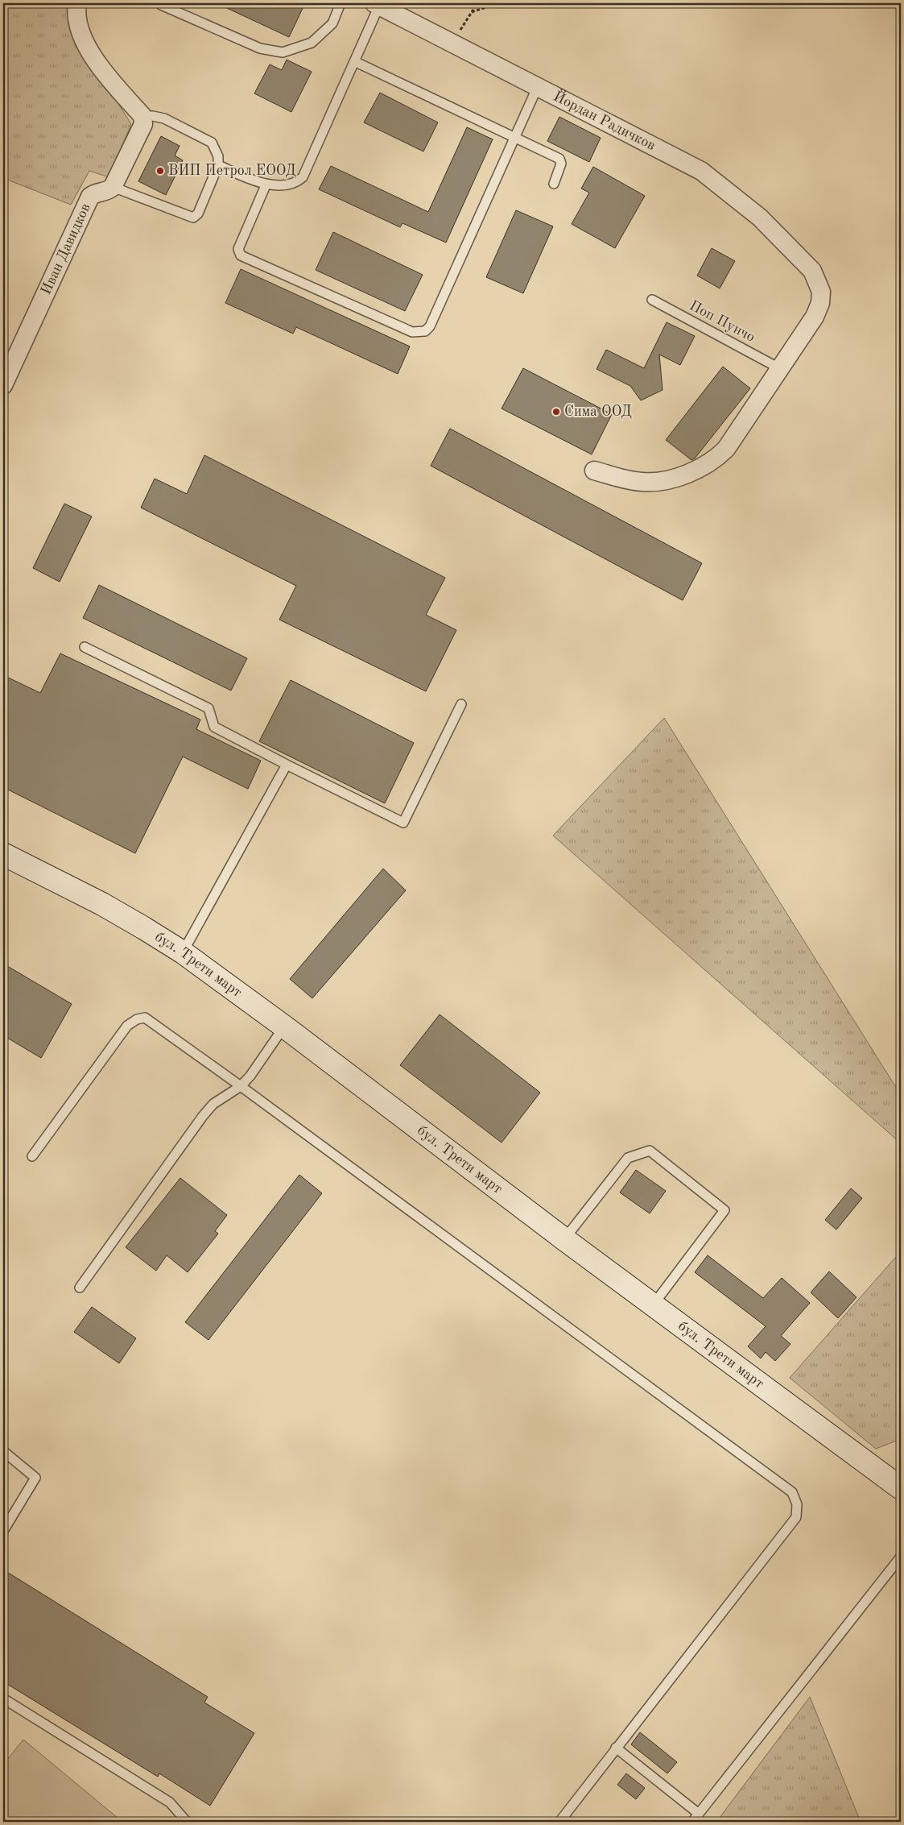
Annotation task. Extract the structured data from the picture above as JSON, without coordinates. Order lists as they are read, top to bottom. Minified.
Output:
{"streets":{"main road":["бул. Трети март"],"street":["Йордан Радичков","Иван Давидков"],"lane":["Поп Пунчо"]},"crossings":[["Йордан Радичков","Поп Пунчо"]],"places":["ВИП Петрол ЕООД","Сима ООД"]}
